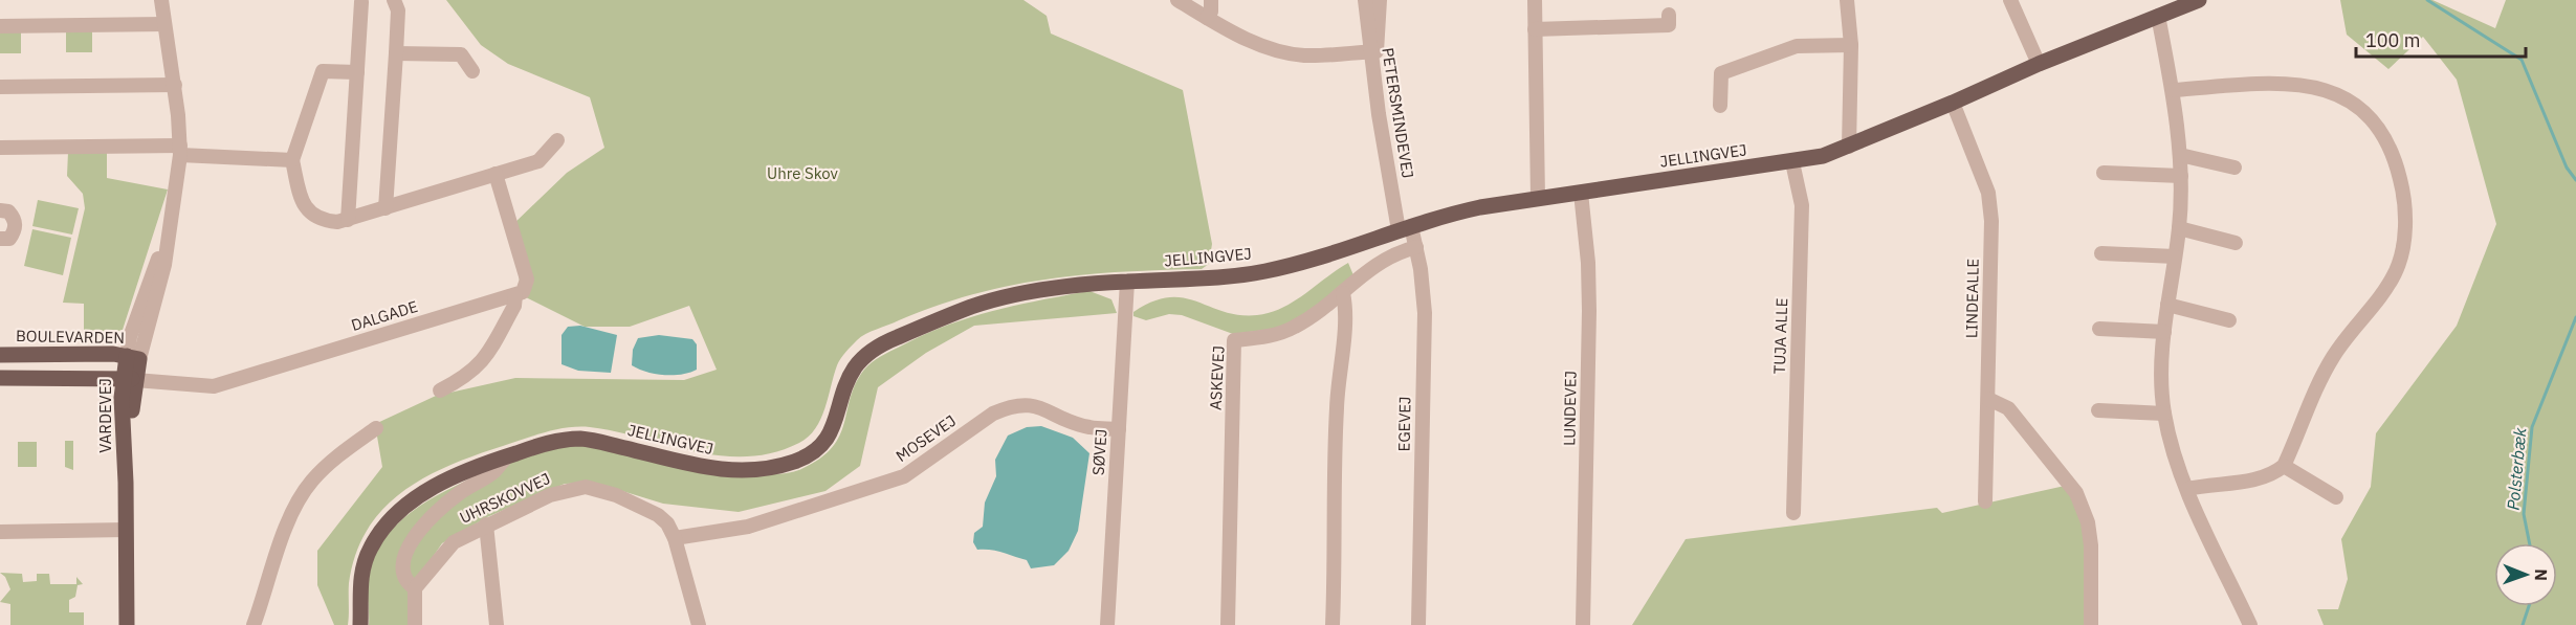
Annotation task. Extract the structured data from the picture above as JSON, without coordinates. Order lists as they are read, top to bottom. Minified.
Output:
{"streets":{"main road":["JELLINGVEJ","BOULEVARDEN","VARDEVEJ"],"street":["PETERSMINDEVEJ","LINDEALLE","DALGADE","TUJA ALLE","ASKEVEJ","LUNDEVEJ","EGEVEJ","MOSEVEJ","SØVEJ","UHRSKOVVEJ"]},"crossings":[["PETERSMINDEVEJ","JELLINGVEJ"],["PETERSMINDEVEJ","EGEVEJ"],["JELLINGVEJ","LINDEALLE"],["JELLINGVEJ","TUJA ALLE"],["JELLINGVEJ","LUNDEVEJ"],["JELLINGVEJ","EGEVEJ"],["JELLINGVEJ","SØVEJ"],["JELLINGVEJ","UHRSKOVVEJ"],["DALGADE","VARDEVEJ"],["BOULEVARDEN","VARDEVEJ"],["ASKEVEJ","EGEVEJ"],["MOSEVEJ","SØVEJ"],["MOSEVEJ","UHRSKOVVEJ"]],"water":["Polsterbæk"],"parks":["Uhre Skov"],"scale_bar":"100 m","north":"right"}
